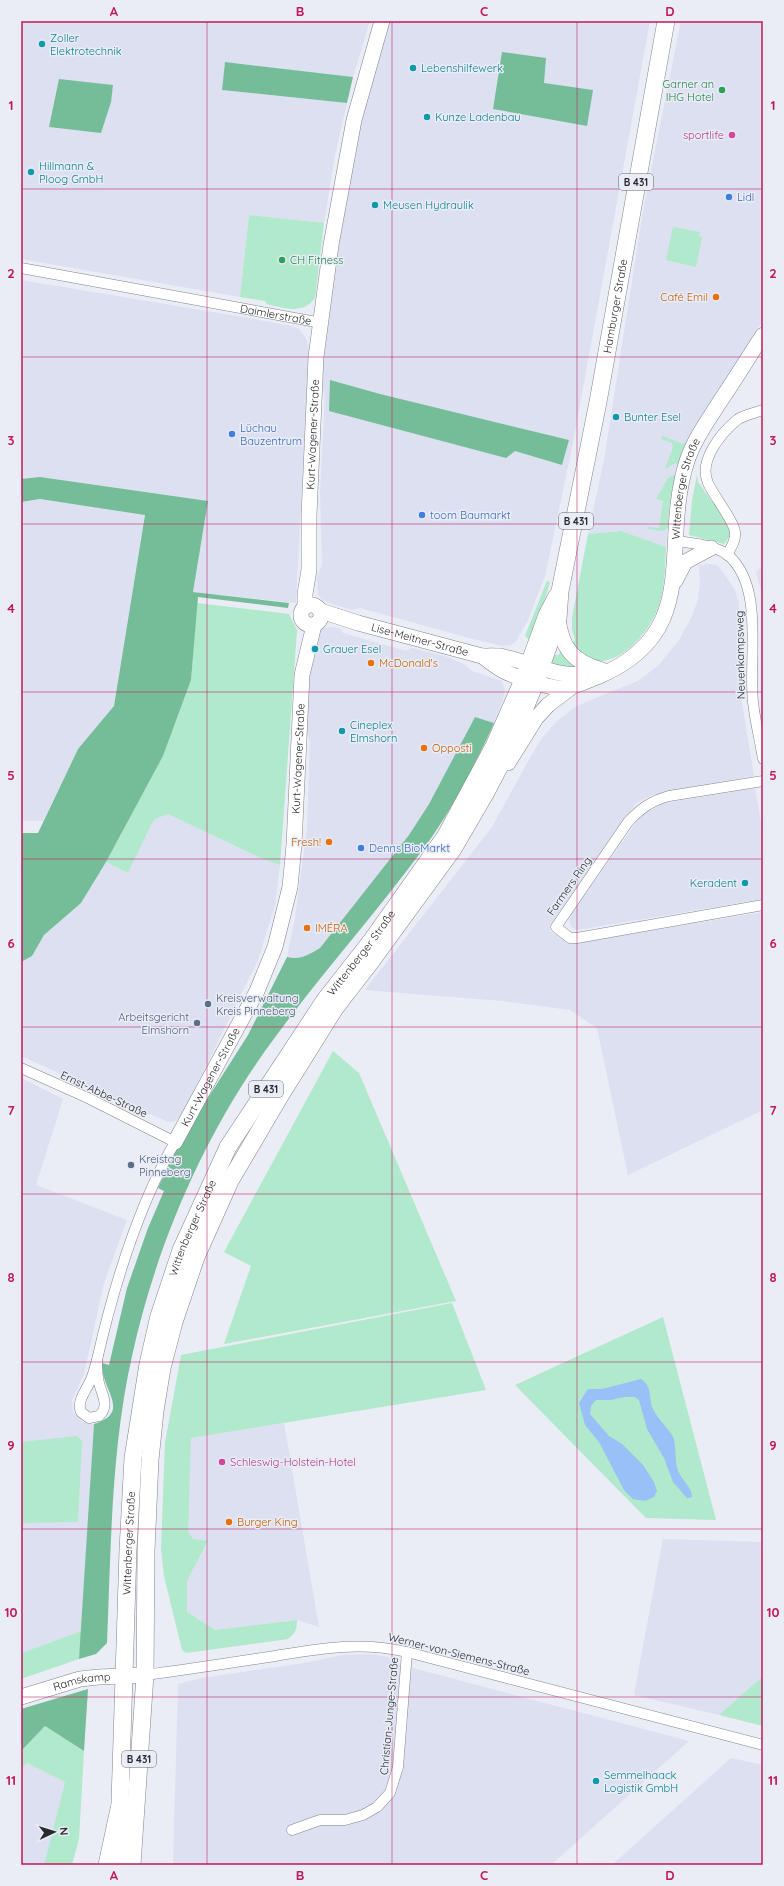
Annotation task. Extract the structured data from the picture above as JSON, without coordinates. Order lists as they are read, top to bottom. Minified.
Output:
{"streets":{"main road":["B 431","Hamburger Straße","Wittenberger Straße"],"street":["Daimlerstraße","Kurt-Wagener-Straße","Lise-Meitner-Straße","Neuenkampsweg","Farmers Ring","Ernst-Abbe-Straße","Werner-von-Siemens-Straße","Ramskamp","Christian-Junge-Straße"]},"crossings":[["Hamburger Straße","Wittenberger Straße"],["Hamburger Straße","Lise-Meitner-Straße"],["Daimlerstraße","Kurt-Wagener-Straße"],["Kurt-Wagener-Straße","Lise-Meitner-Straße"],["Kurt-Wagener-Straße","Ernst-Abbe-Straße"],["Wittenberger Straße","Lise-Meitner-Straße"],["Wittenberger Straße","Werner-von-Siemens-Straße"],["Wittenberger Straße","Ramskamp"],["Werner-von-Siemens-Straße","Ramskamp"],["Werner-von-Siemens-Straße","Christian-Junge-Straße"]],"places":["Zoller Elektrotechnik","Lebenshilfewerk","Garner an IHG Hotel","Kunze Ladenbau","sportlife","Hillmann & Ploog GmbH","Lidl","Meusen Hydraulik","CH Fitness","Café Emil","Bunter Esel","Lüchau Bauzentrum","toom Baumarkt","Grauer Esel","McDonald's","Cineplex Elmshorn","Opposti","Fresh!","Denns BioMarkt","Keradent","IMÉRA","Kreisverwaltung Kreis Pinneberg","Arbeitsgericht Elmshorn","Kreistag Pinneberg","Schleswig-Holstein-Hotel","Burger King","Semmelhaack Logistik GmbH"],"north":"right","grid":{"columns":["A","B","C","D"],"rows":["1","2","3","4","5","6","7","8","9","10","11"]}}
